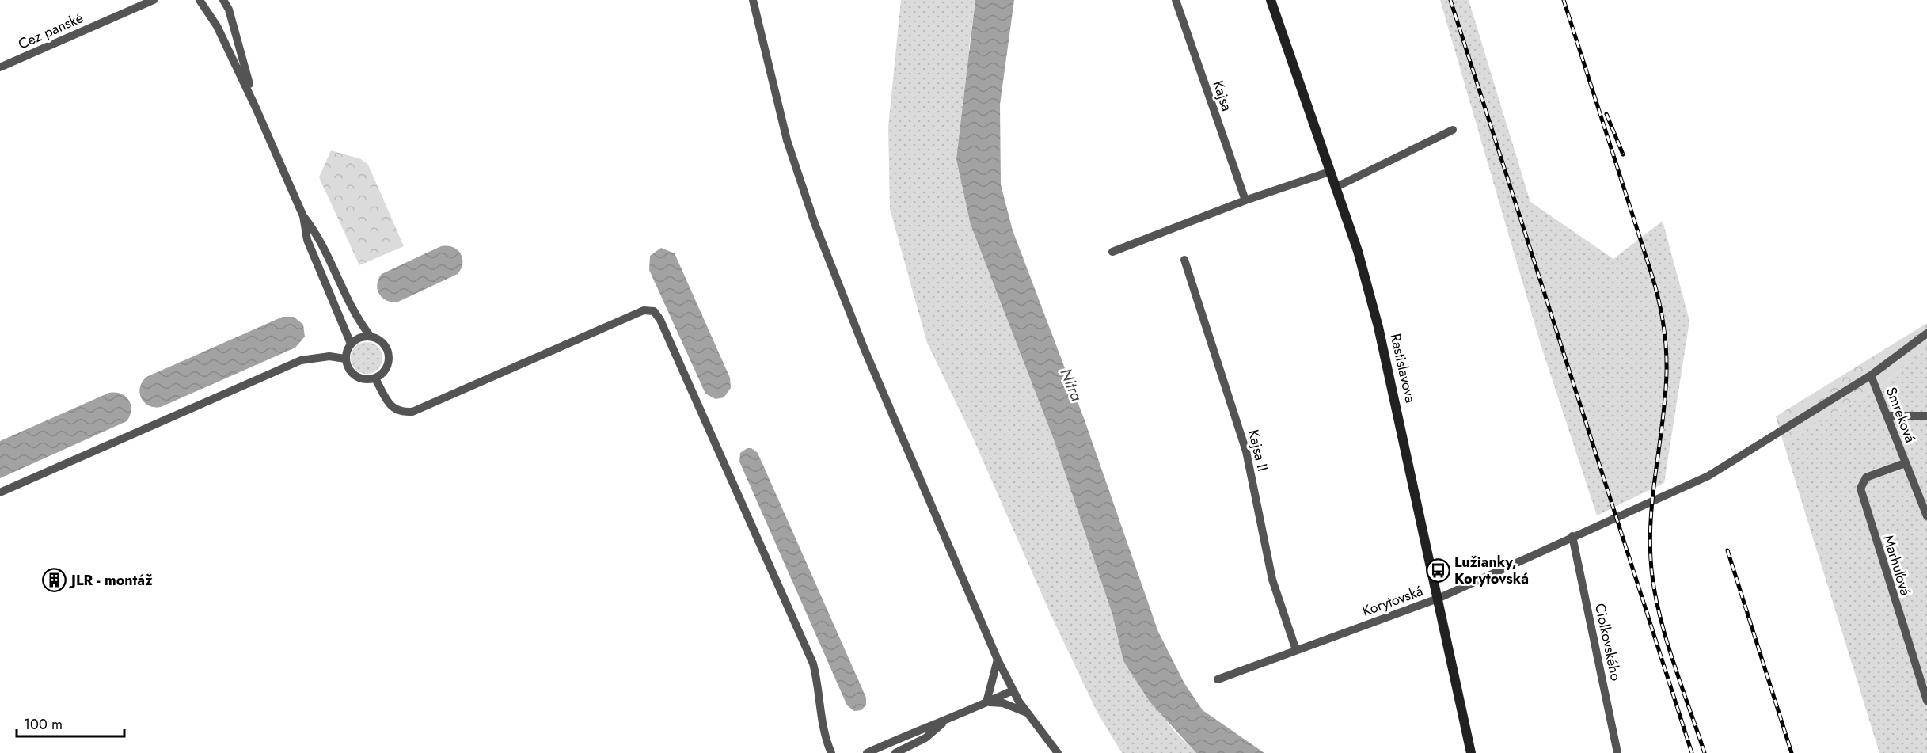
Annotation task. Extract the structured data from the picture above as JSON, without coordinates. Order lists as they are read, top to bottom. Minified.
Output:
{"streets":{"street":["Cez panské","Kajsa","Rastislavova","Smreková","Kajsa II","Marhuľová","Korytovská","Ciolkovského"]},"crossings":[["Rastislavova","Korytovská"],["Smreková","Marhuľová"],["Smreková","Korytovská"],["Kajsa II","Korytovská"],["Korytovská","Ciolkovského"]],"water":["Nitra"],"places":{"bus stop":["Lužianky, Korytovská"],"building":["JLR - montáž"]},"scale_bar":"100 m"}
